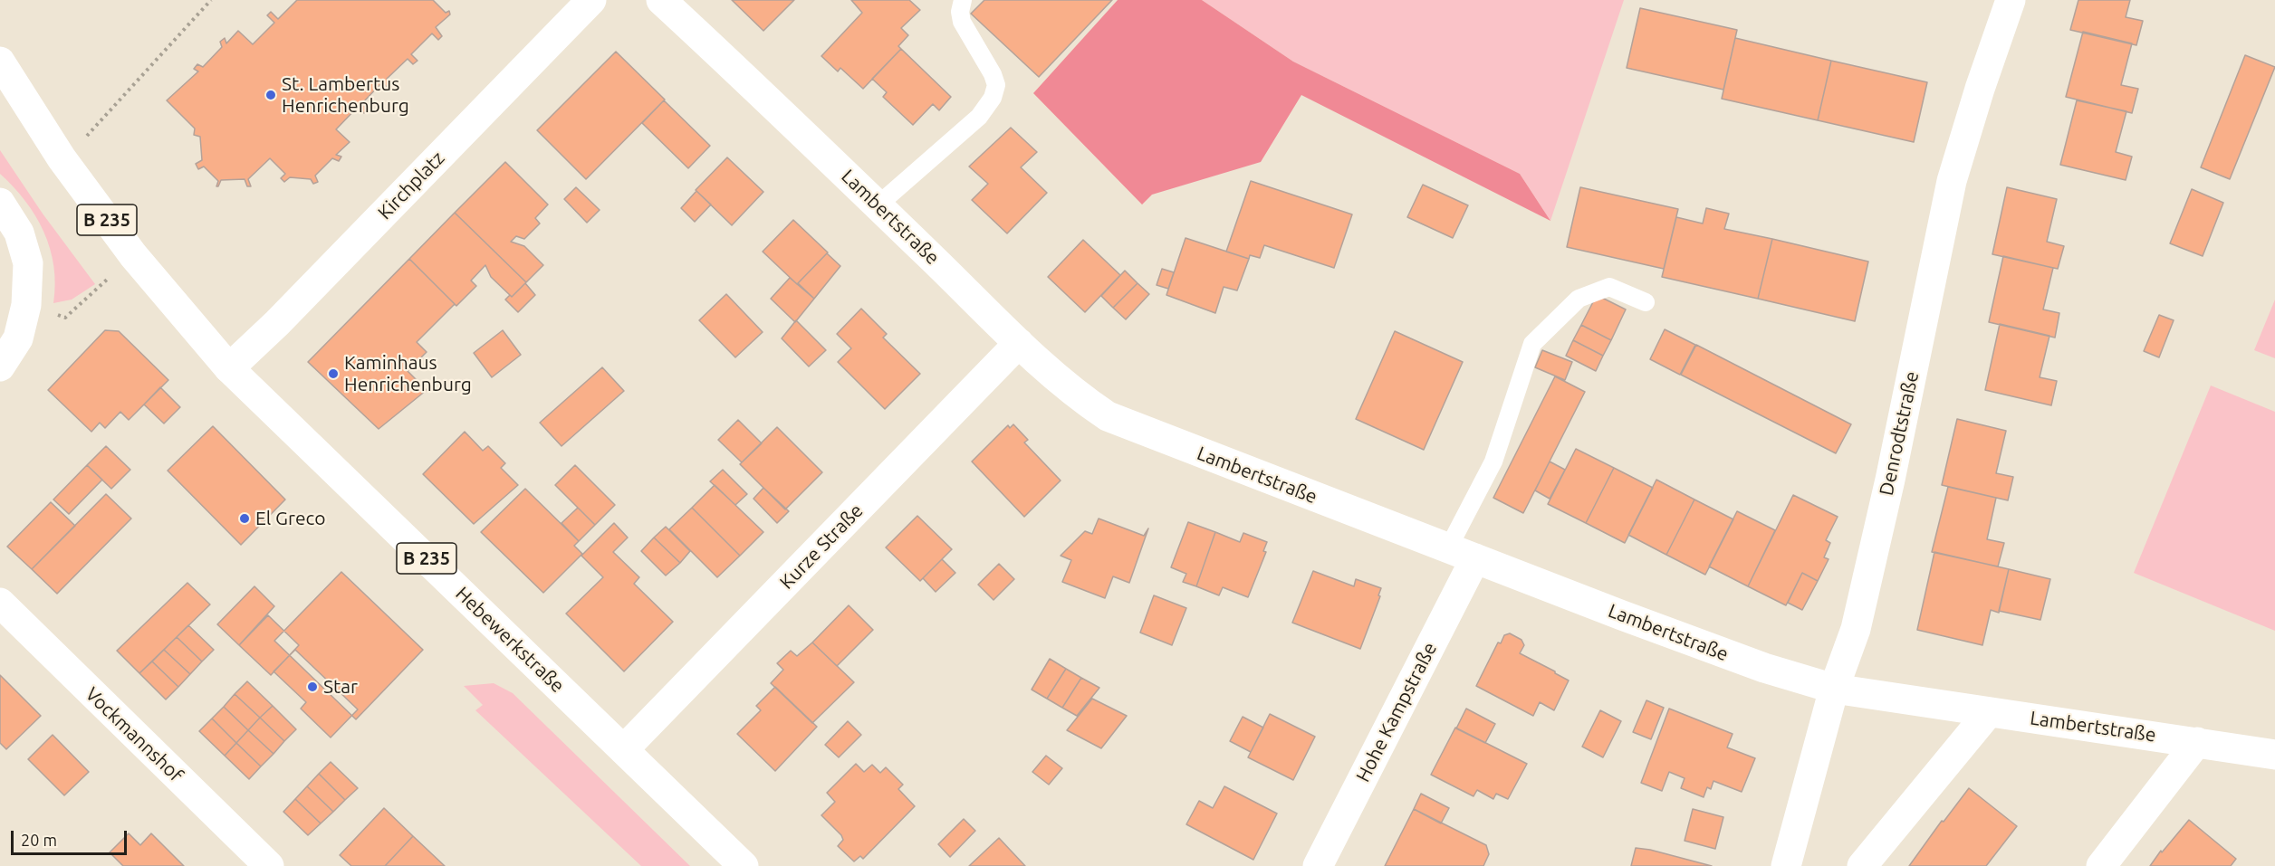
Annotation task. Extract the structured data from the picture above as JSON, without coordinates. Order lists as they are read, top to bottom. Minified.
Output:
{"streets":{"street":["Kirchplatz","Lambertstraße","B 235","Denrodtstraße","Kurze Straße","Hebewerkstraße","Hohe Kampstraße","Vockmannshof"]},"crossings":[["Kirchplatz","B 235"],["Kirchplatz","Hebewerkstraße"],["Lambertstraße","Denrodtstraße"],["Lambertstraße","Kurze Straße"],["Lambertstraße","Hohe Kampstraße"],["B 235","Hebewerkstraße"],["Kurze Straße","Hebewerkstraße"]],"places":["St. Lambertus Henrichenburg","Kaminhaus Henrichenburg","El Greco","Star"],"scale_bar":"20 m"}
